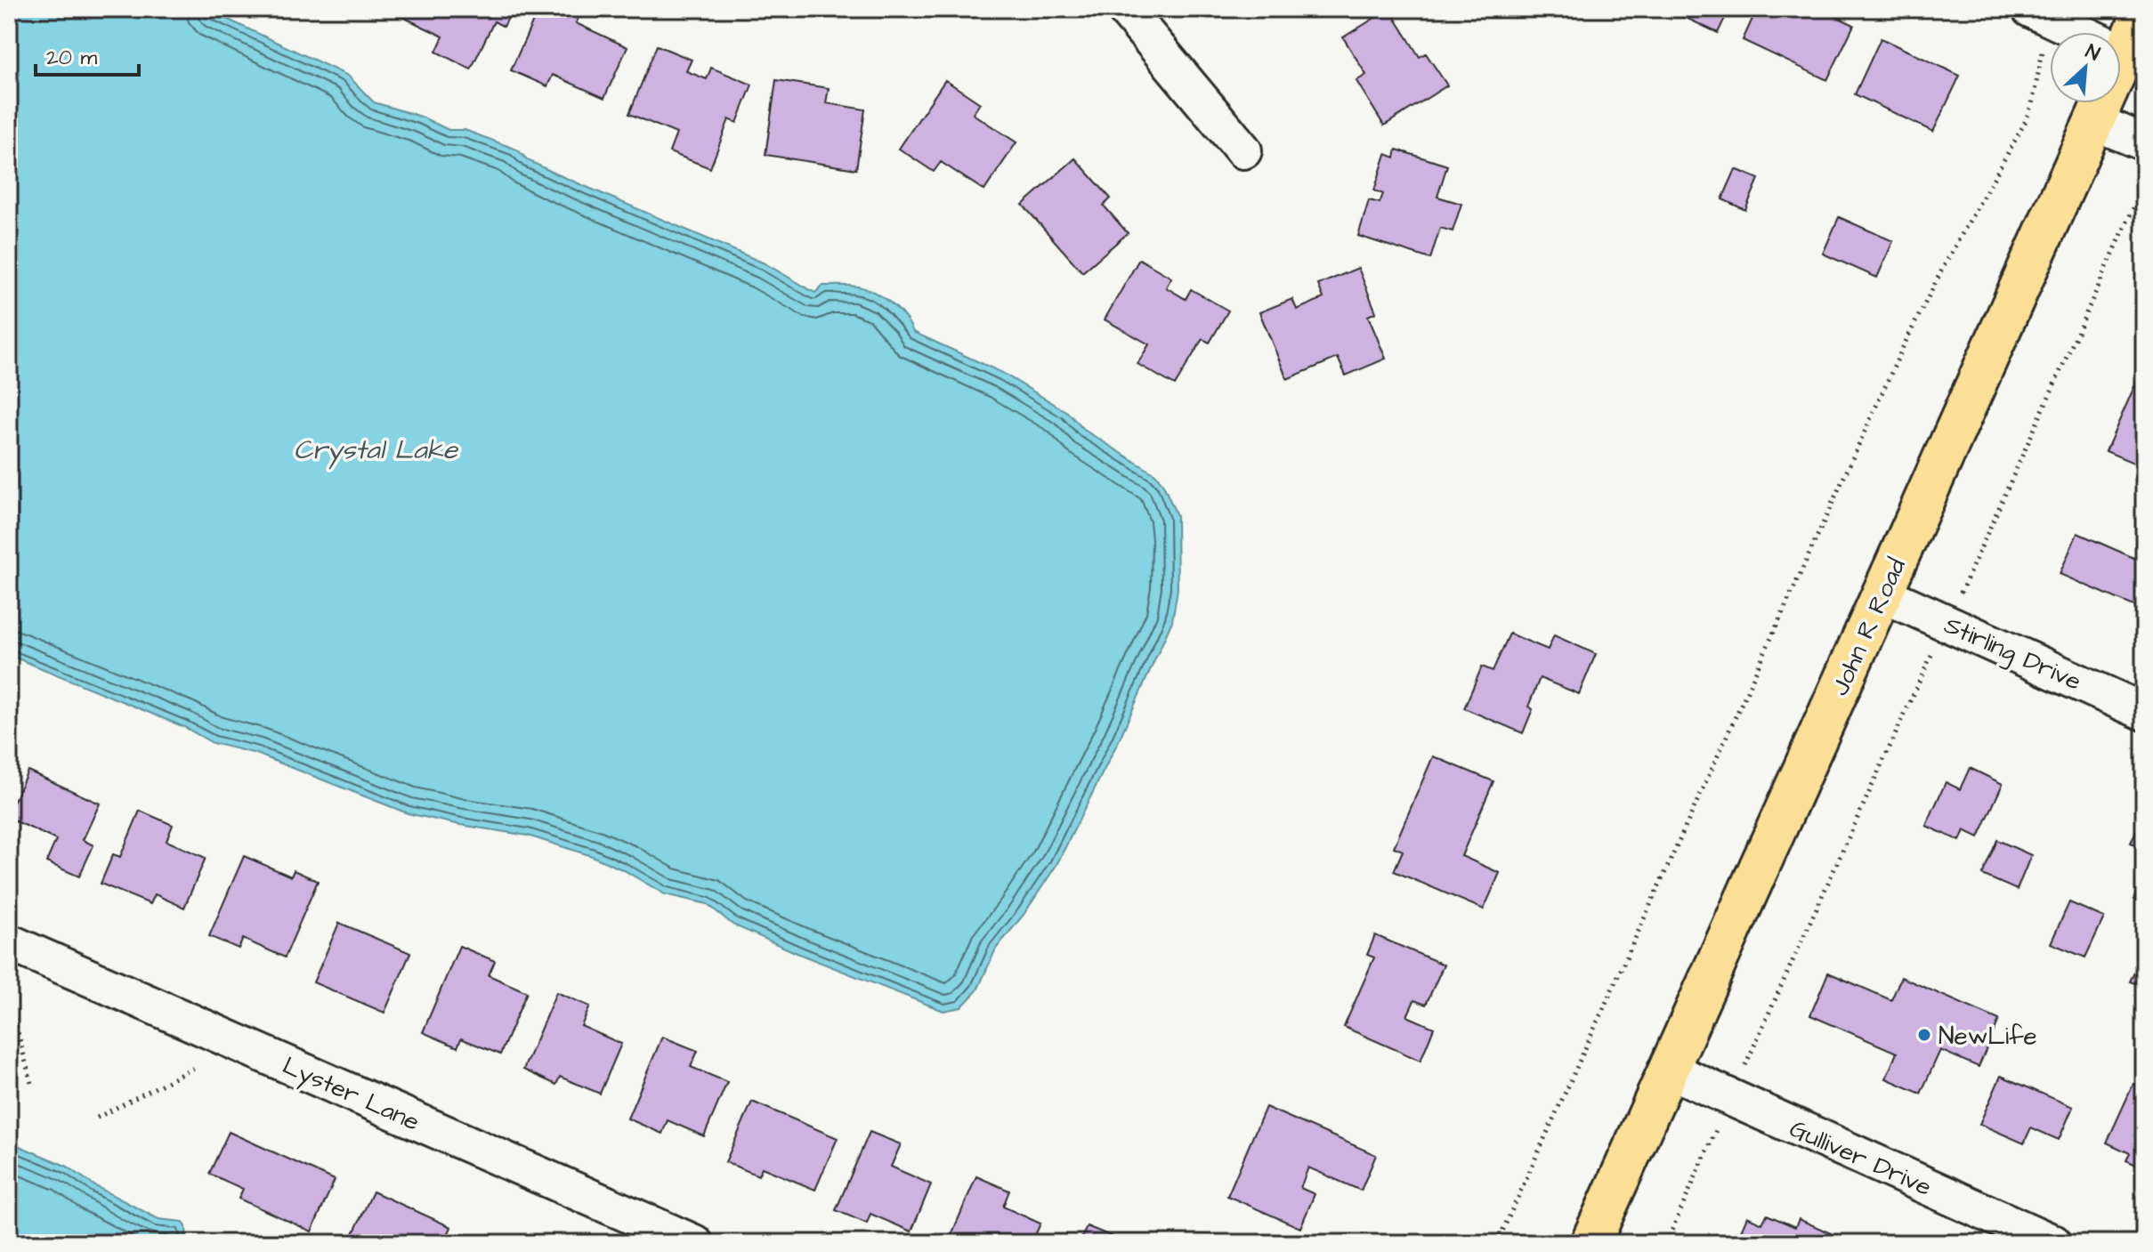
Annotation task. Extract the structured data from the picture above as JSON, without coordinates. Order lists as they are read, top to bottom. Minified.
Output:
{"streets":{"main road":["John R Road"],"street":["Stirling Drive","Lyster Lane","Gulliver Drive"]},"crossings":[["John R Road","Stirling Drive"],["John R Road","Gulliver Drive"]],"water":["Crystal Lake"],"places":["NewLife"],"scale_bar":"20 m","north":"top right"}
